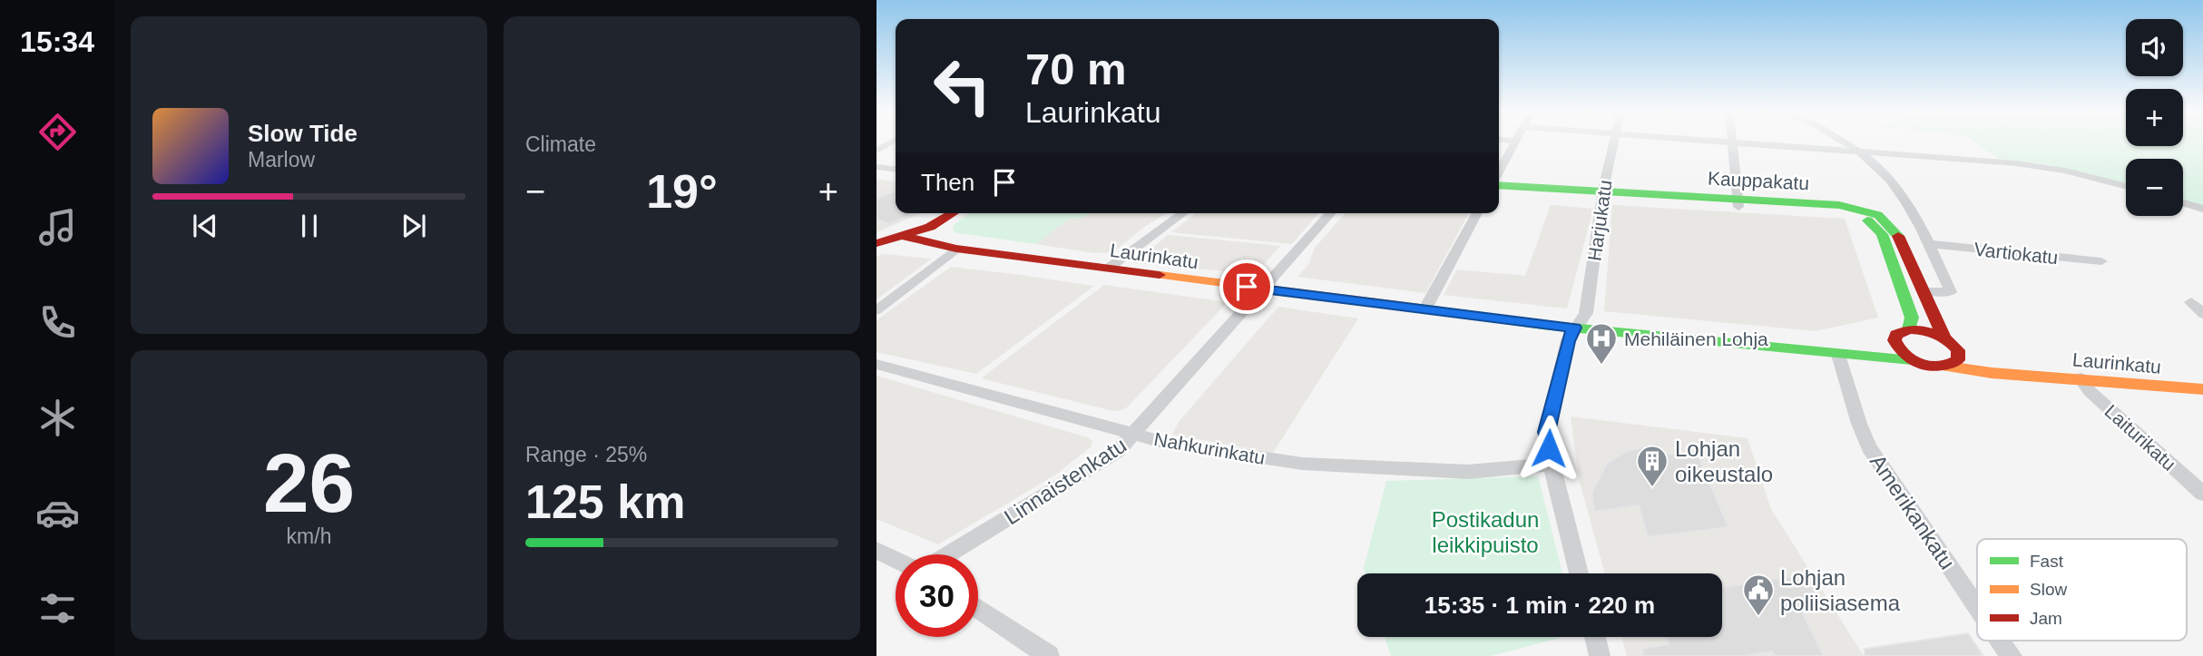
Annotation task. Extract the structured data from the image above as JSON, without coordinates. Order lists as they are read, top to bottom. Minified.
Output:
{"streets":{"main road":["Kauppakatu","Laurinkatu"],"street":["Harjukatu","Vartiokatu","Laiturikatu","Nahkurinkatu","Linnaistenkatu","Amerikankatu"]},"crossings":[["Kauppakatu","Harjukatu"],["Kauppakatu","Laurinkatu"],["Harjukatu","Laurinkatu"],["Harjukatu","Nahkurinkatu"],["Laurinkatu","Laiturikatu"],["Laurinkatu","Linnaistenkatu"],["Laurinkatu","Amerikankatu"],["Nahkurinkatu","Linnaistenkatu"]],"parks":["Postikadun leikkipuisto"],"places":{"hospital":["Mehiläinen Lohja"],"building":["Lohjan oikeustalo"],"public building":["Lohjan poliisiasema"]},"legend":["Fast","Slow","Jam"],"page":{"tabs":"15:34","tile":["Climate",["26","km/h"],["Range · 25%","125 km"]],"map_buttons":["+","−"],"turn":["70 m","Laurinkatu"],"song":["Slow Tide","Marlow"],"then":"Then","heat":["−","19°","+"],"limit":"30","trip":"15:35 · 1 min · 220 m"}}
